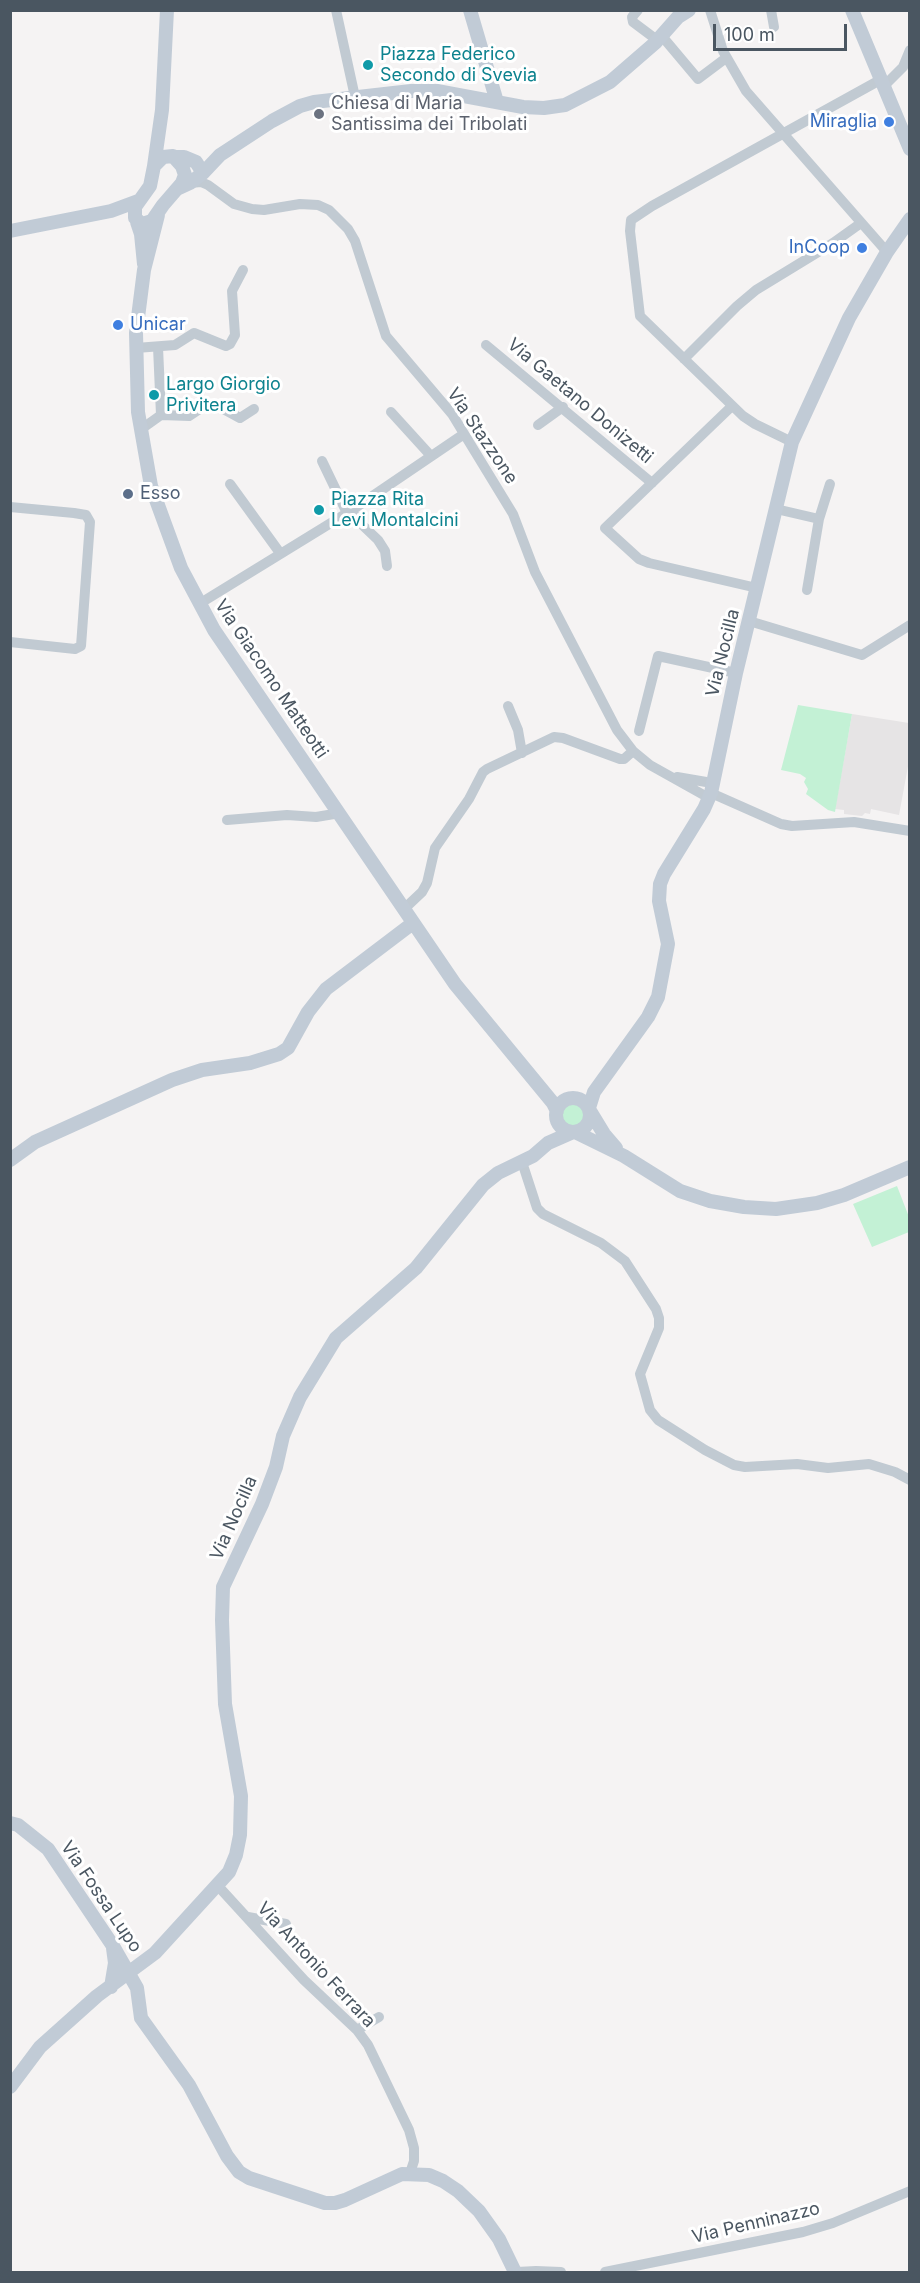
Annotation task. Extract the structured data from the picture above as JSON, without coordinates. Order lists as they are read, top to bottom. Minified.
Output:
{"streets":{"street":["Via Gaetano Donizetti","Via Stazzone","Via Nocilla","Via Giacomo Matteotti","Via Fossa Lupo","Via Antonio Ferrara","Via Penninazzo"]},"crossings":[["Via Stazzone","Via Nocilla"],["Via Nocilla","Via Fossa Lupo"],["Via Nocilla","Via Antonio Ferrara"],["Via Fossa Lupo","Via Antonio Ferrara"]],"places":["Piazza Federico Secondo di Svevia","Chiesa di Maria Santissima dei Tribolati","Miraglia","InCoop","Unicar","Largo Giorgio Privitera","Esso","Piazza Rita Levi Montalcini"],"scale_bar":"100 m"}
